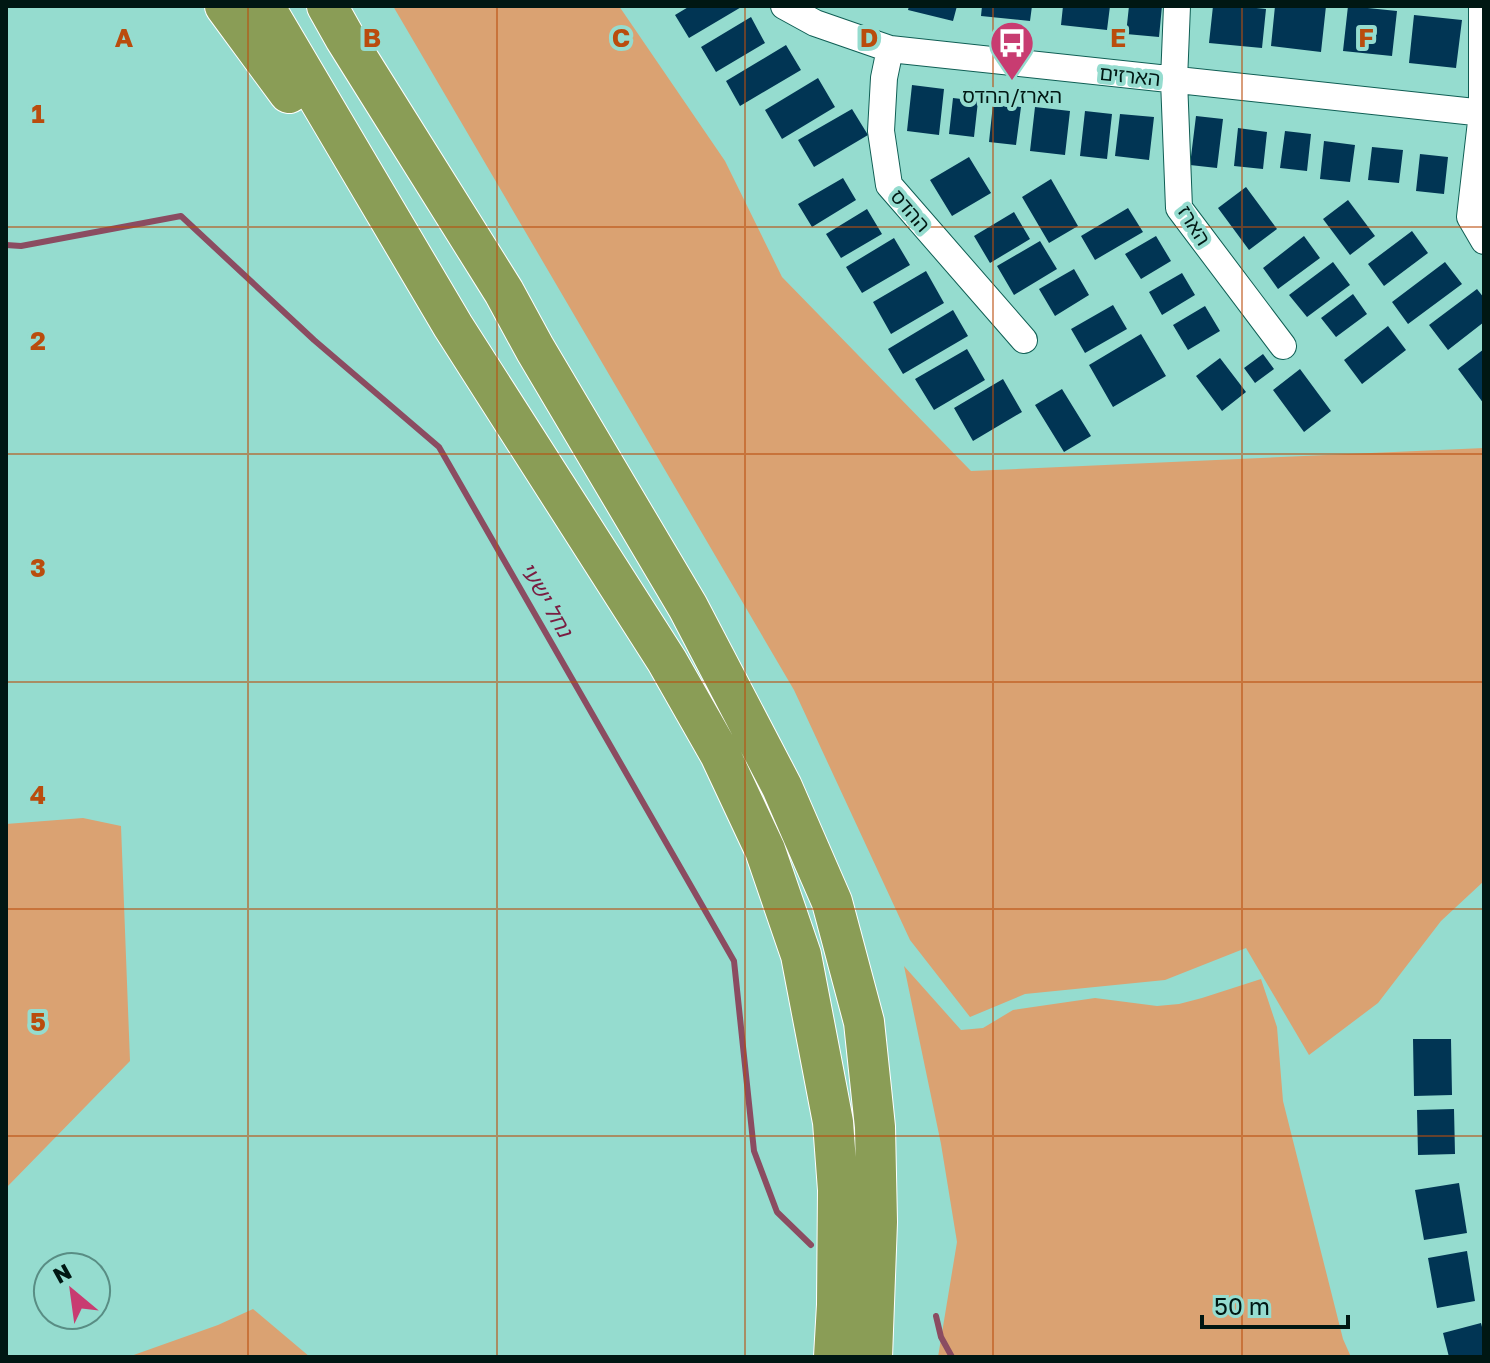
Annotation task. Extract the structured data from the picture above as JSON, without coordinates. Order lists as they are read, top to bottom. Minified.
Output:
{"streets":{"street":["הארזים","ההדס","הארז"]},"crossings":[["הארזים","ההדס"],["הארזים","הארז"]],"water":["נחל ישעי"],"places":{"bus stop":["הארז/ההדס"]},"scale_bar":"50 m","north":"top left","grid":{"columns":["A","B","C","D","E","F"],"rows":["1","2","3","4","5"]}}
